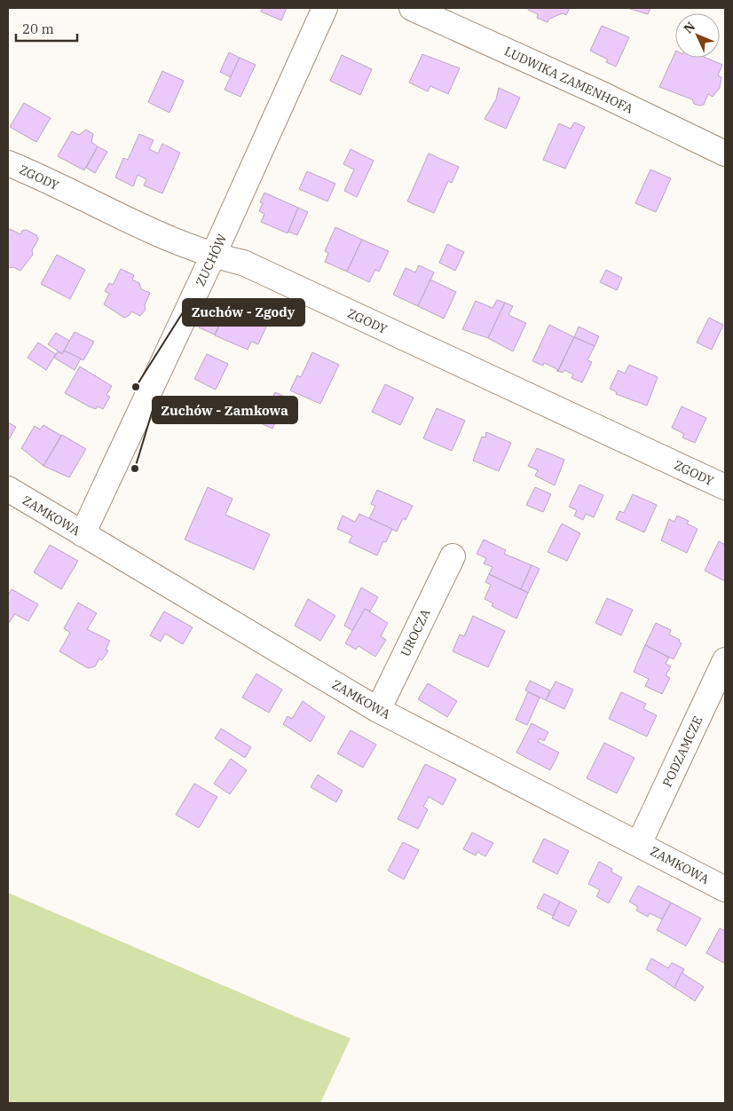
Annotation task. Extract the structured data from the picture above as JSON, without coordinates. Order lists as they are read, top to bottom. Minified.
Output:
{"streets":{"street":["LUDWIKA ZAMENHOFA","ZGODY","ZUCHÓW","ZAMKOWA","UROCZA","PODZAMCZE"]},"crossings":[["ZGODY","ZUCHÓW"],["ZUCHÓW","ZAMKOWA"],["ZAMKOWA","UROCZA"],["ZAMKOWA","PODZAMCZE"]],"places":["Zuchów - Zgody","Zuchów - Zamkowa"],"scale_bar":"20 m","north":"top left"}
